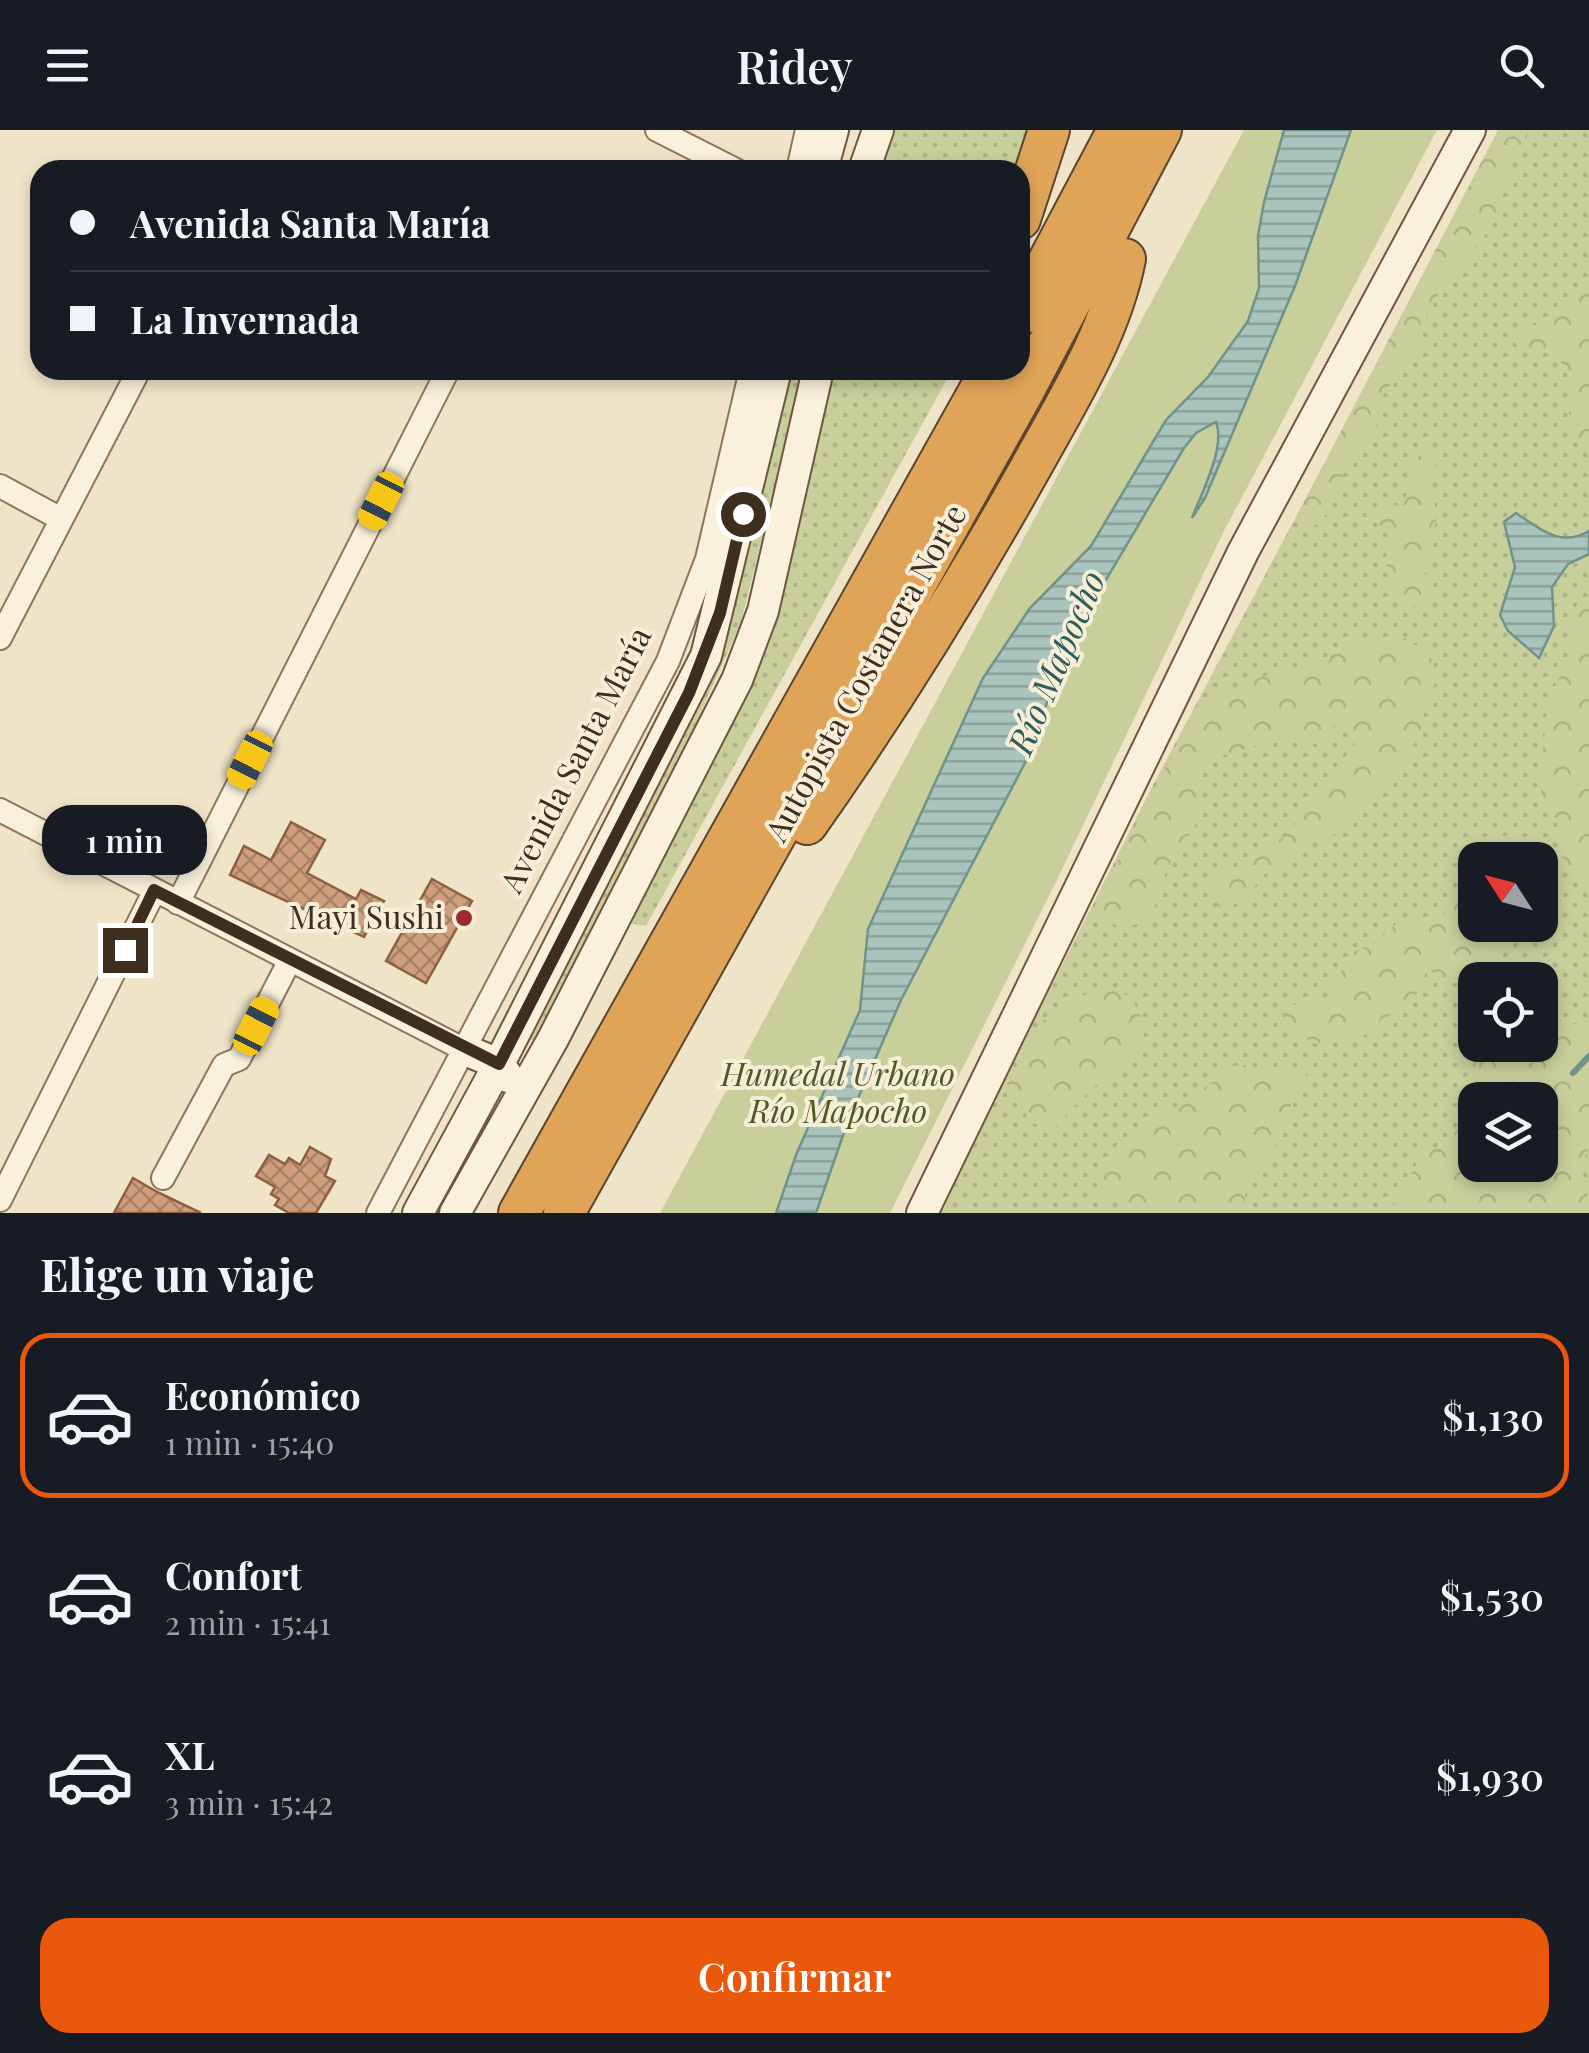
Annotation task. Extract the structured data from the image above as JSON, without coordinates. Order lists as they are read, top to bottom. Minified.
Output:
{"streets":{"highway":["Autopista Costanera Norte"],"street":["Avenida Santa María"]},"water":["Río Mapocho"],"parks":["Humedal Urbano Río Mapocho"],"places":["Mayi Sushi"],"north":"top left","page":{"header":"Ridey","banner":["Avenida Santa María","La Invernada"],"bubble":"1 min","heading":"Elige un viaje","list":[{"name":"Económico","note":"1 min · 15:40","value":"$1,130"},{"name":"Confort","note":"2 min · 15:41","value":"$1,530"},{"name":"XL","note":"3 min · 15:42","value":"$1,930"}],"buttons":"Confirmar"}}
